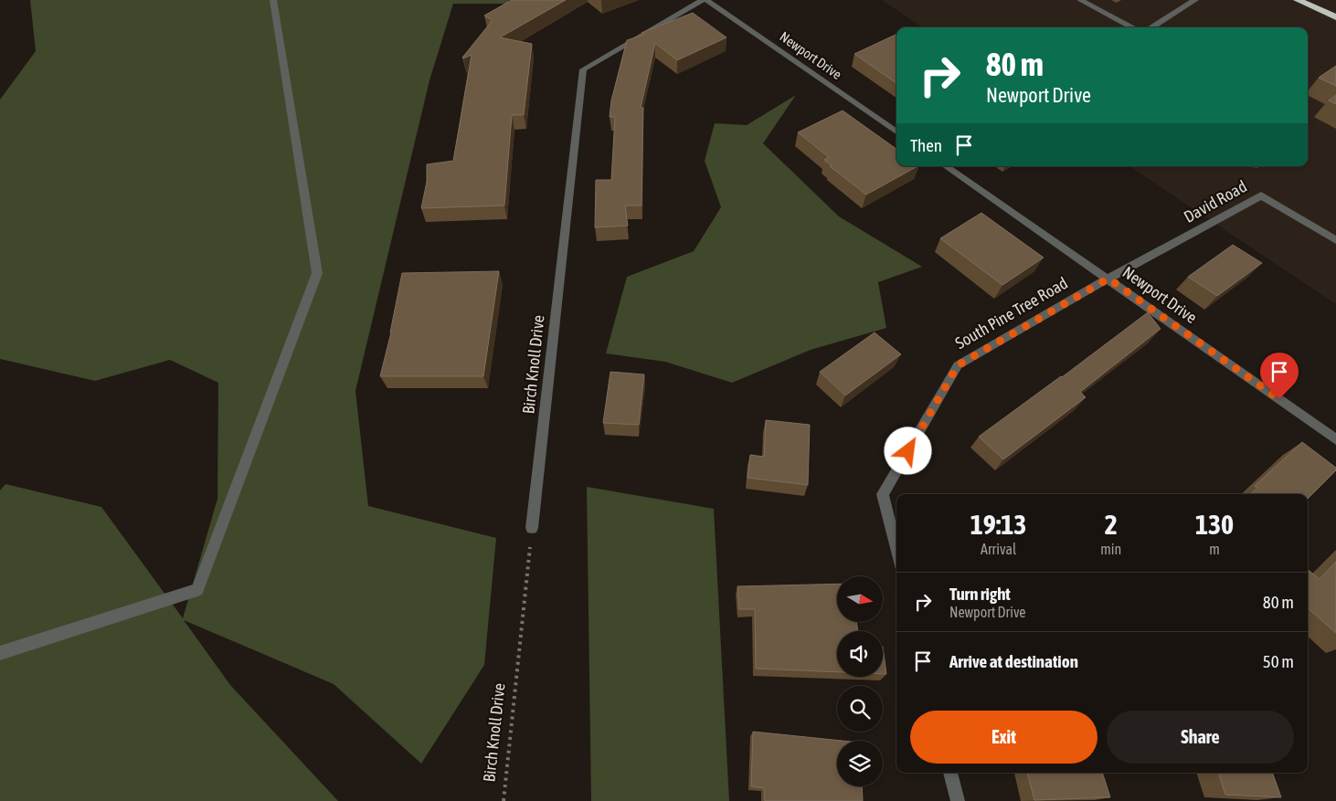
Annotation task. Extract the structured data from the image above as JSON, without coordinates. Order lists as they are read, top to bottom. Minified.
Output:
{"streets":{"street":["Newport Drive","David Road","South Pine Tree Road","Birch Knoll Drive"]},"crossings":[["Newport Drive","David Road"],["Newport Drive","South Pine Tree Road"],["Newport Drive","Birch Knoll Drive"],["David Road","South Pine Tree Road"]],"north":"right","page":{"turn":["80 m","Newport Drive"],"then":"Then","eta":["19:13","Arrival","2","min","130","m"],"list":[{"name":"Turn right","note":"Newport Drive","value":"80 m"},{"name":"Arrive at destination","value":"50 m"}],"buttons":["Exit","Share"]}}
